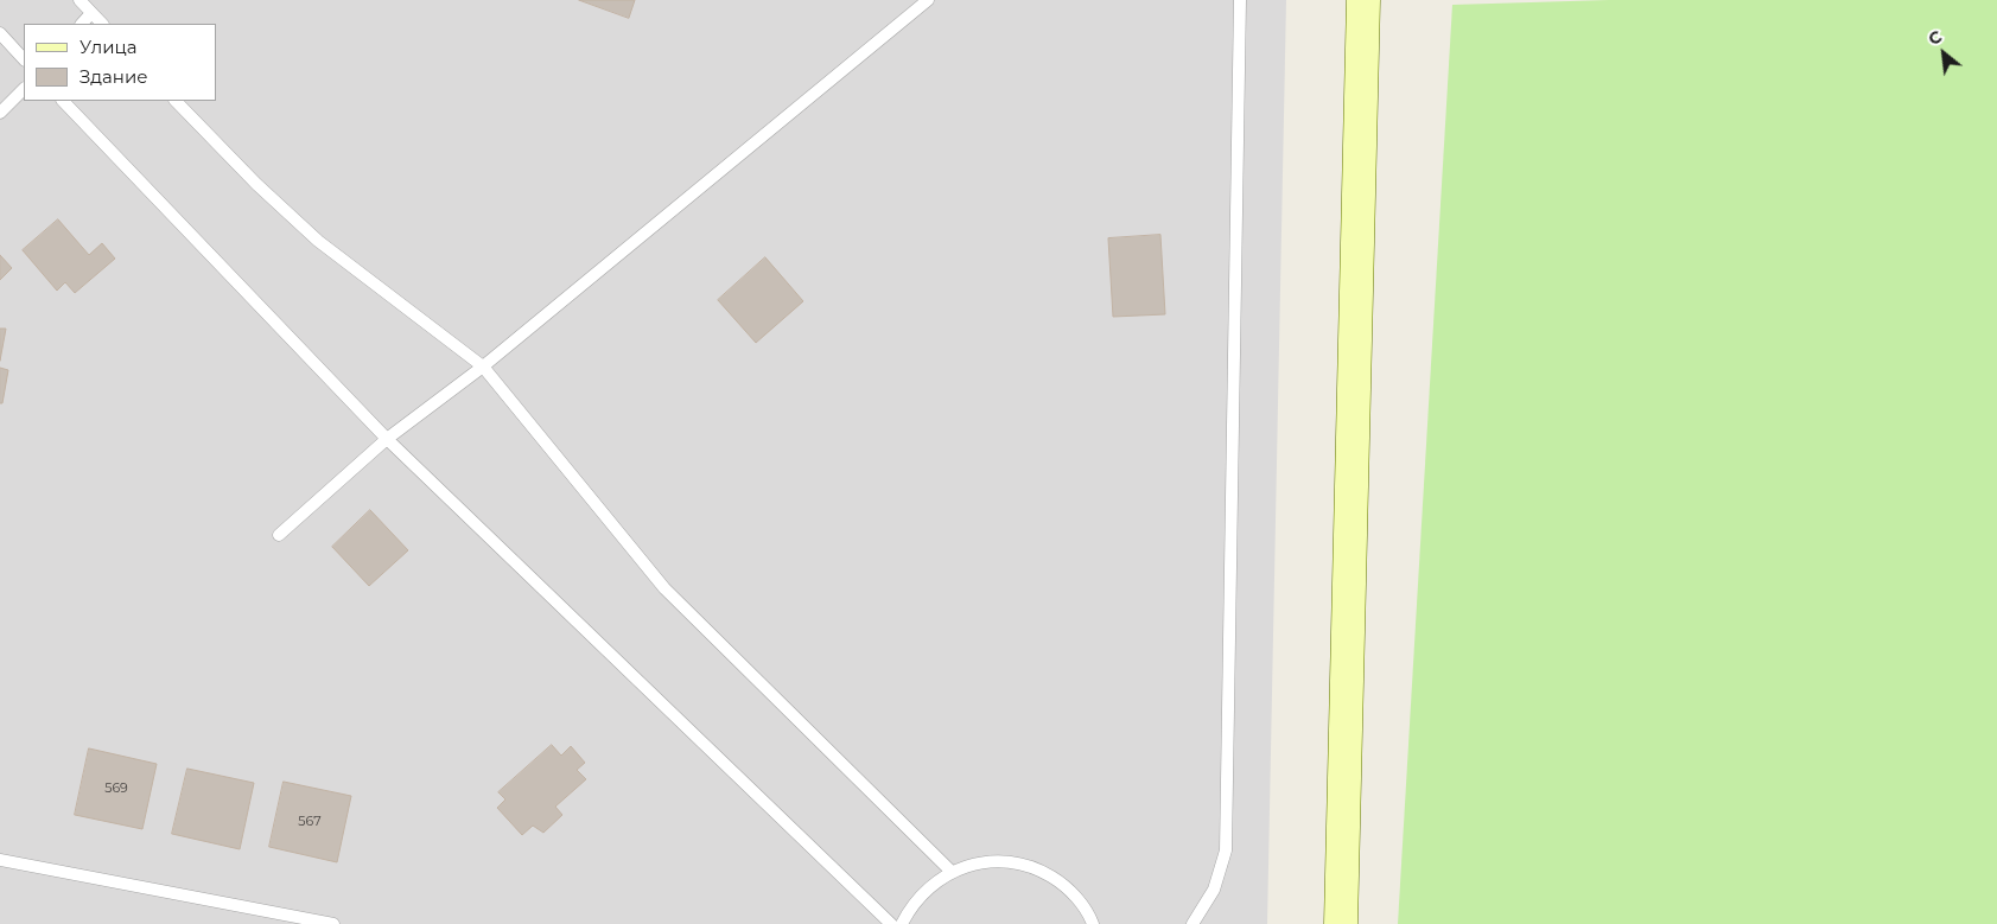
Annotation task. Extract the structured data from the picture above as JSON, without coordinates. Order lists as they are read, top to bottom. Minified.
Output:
{"house_numbers":["569","567"],"legend":["Улица","Здание"],"north":"top left"}
